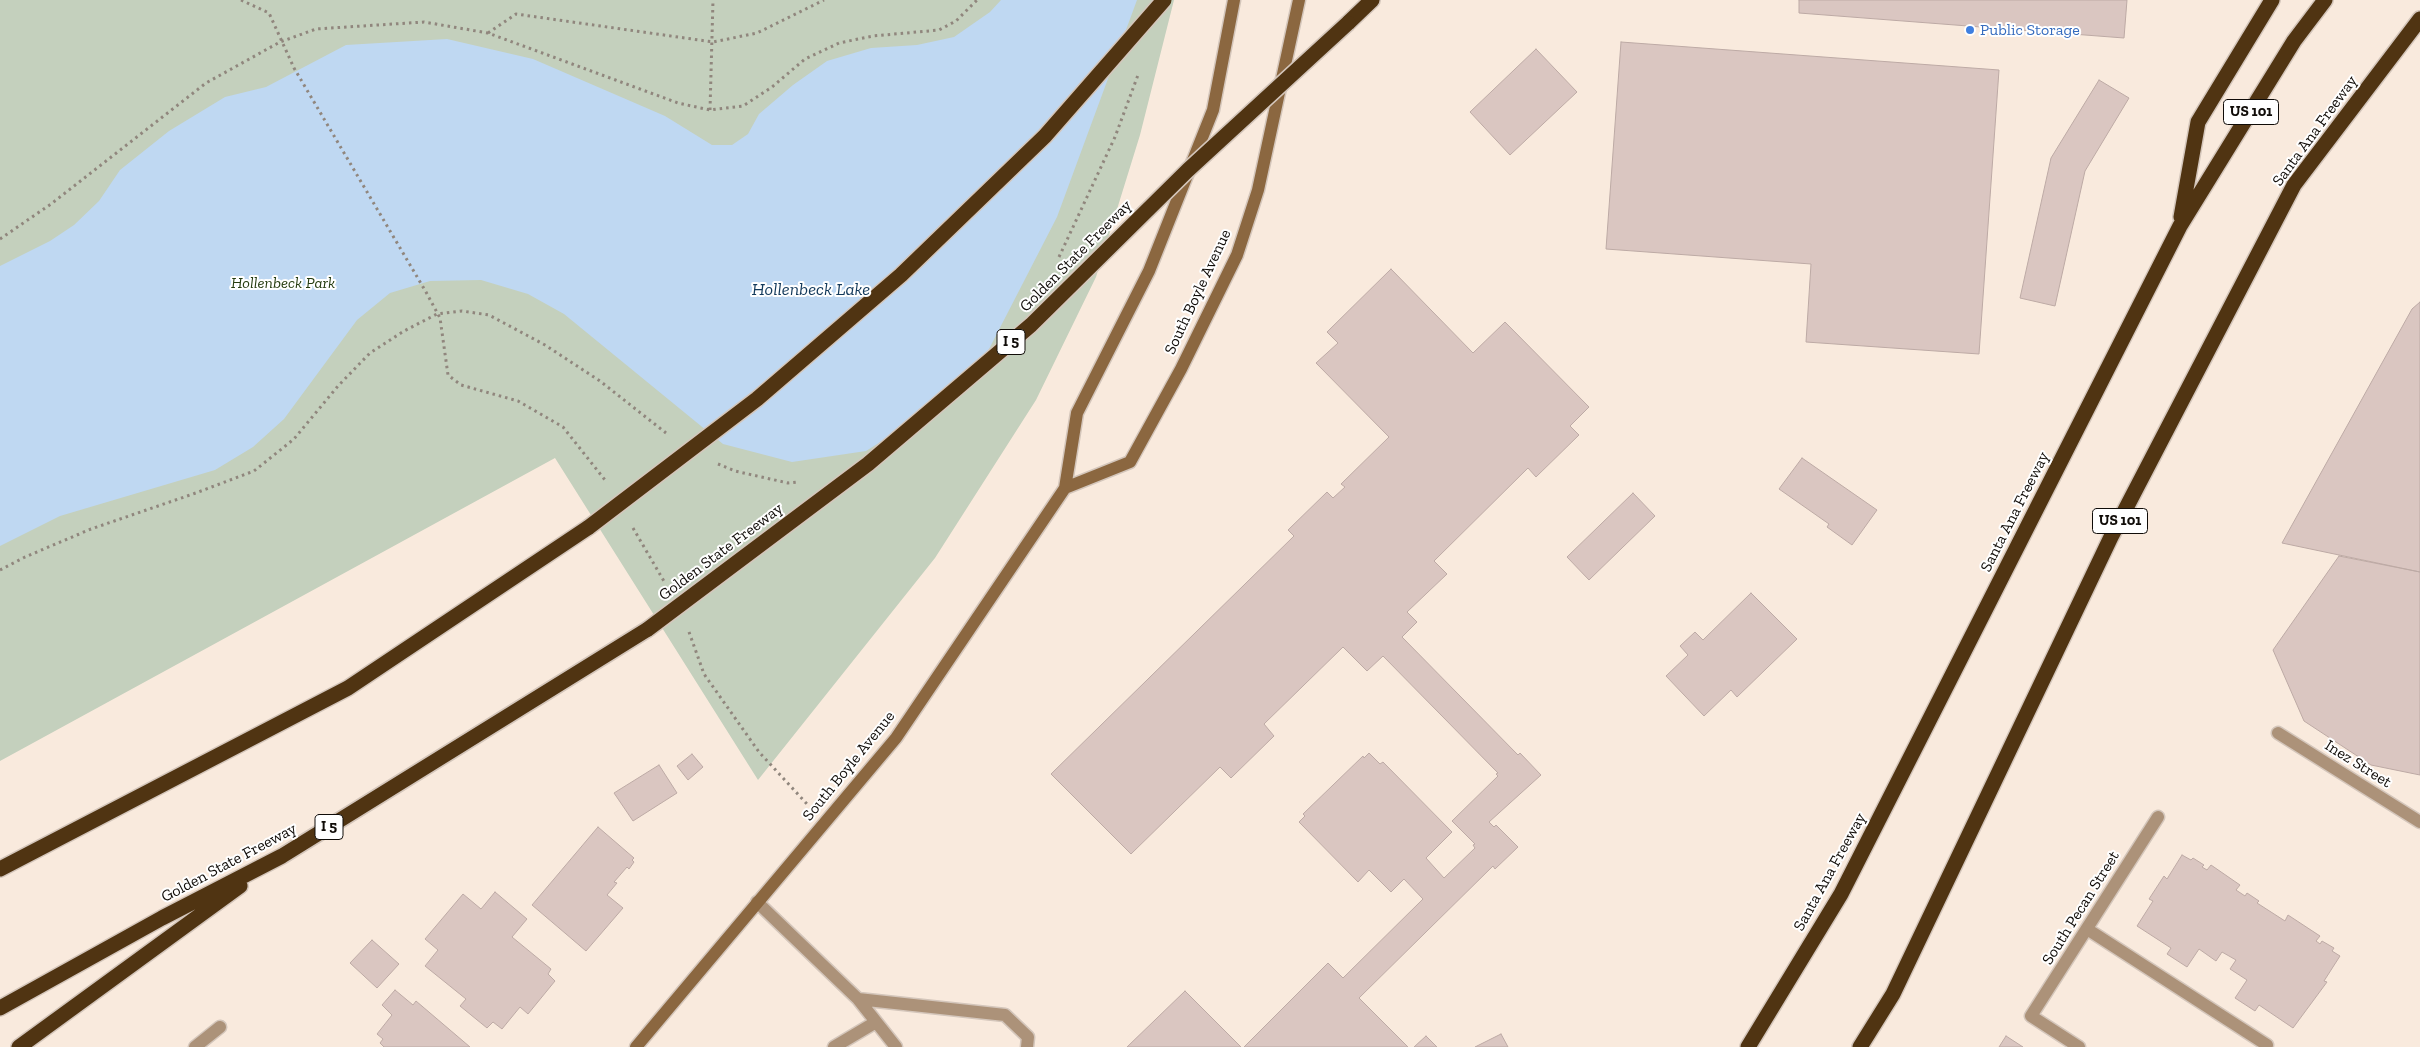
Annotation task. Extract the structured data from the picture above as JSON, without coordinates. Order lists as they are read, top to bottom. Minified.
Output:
{"streets":{"highway":["US 101","Santa Ana Freeway","Golden State Freeway","I 5"],"main road":["South Boyle Avenue"],"street":["Inez Street","South Pecan Street"]},"water":["Hollenbeck Lake"],"parks":["Hollenbeck Park"],"places":["Public Storage"]}
